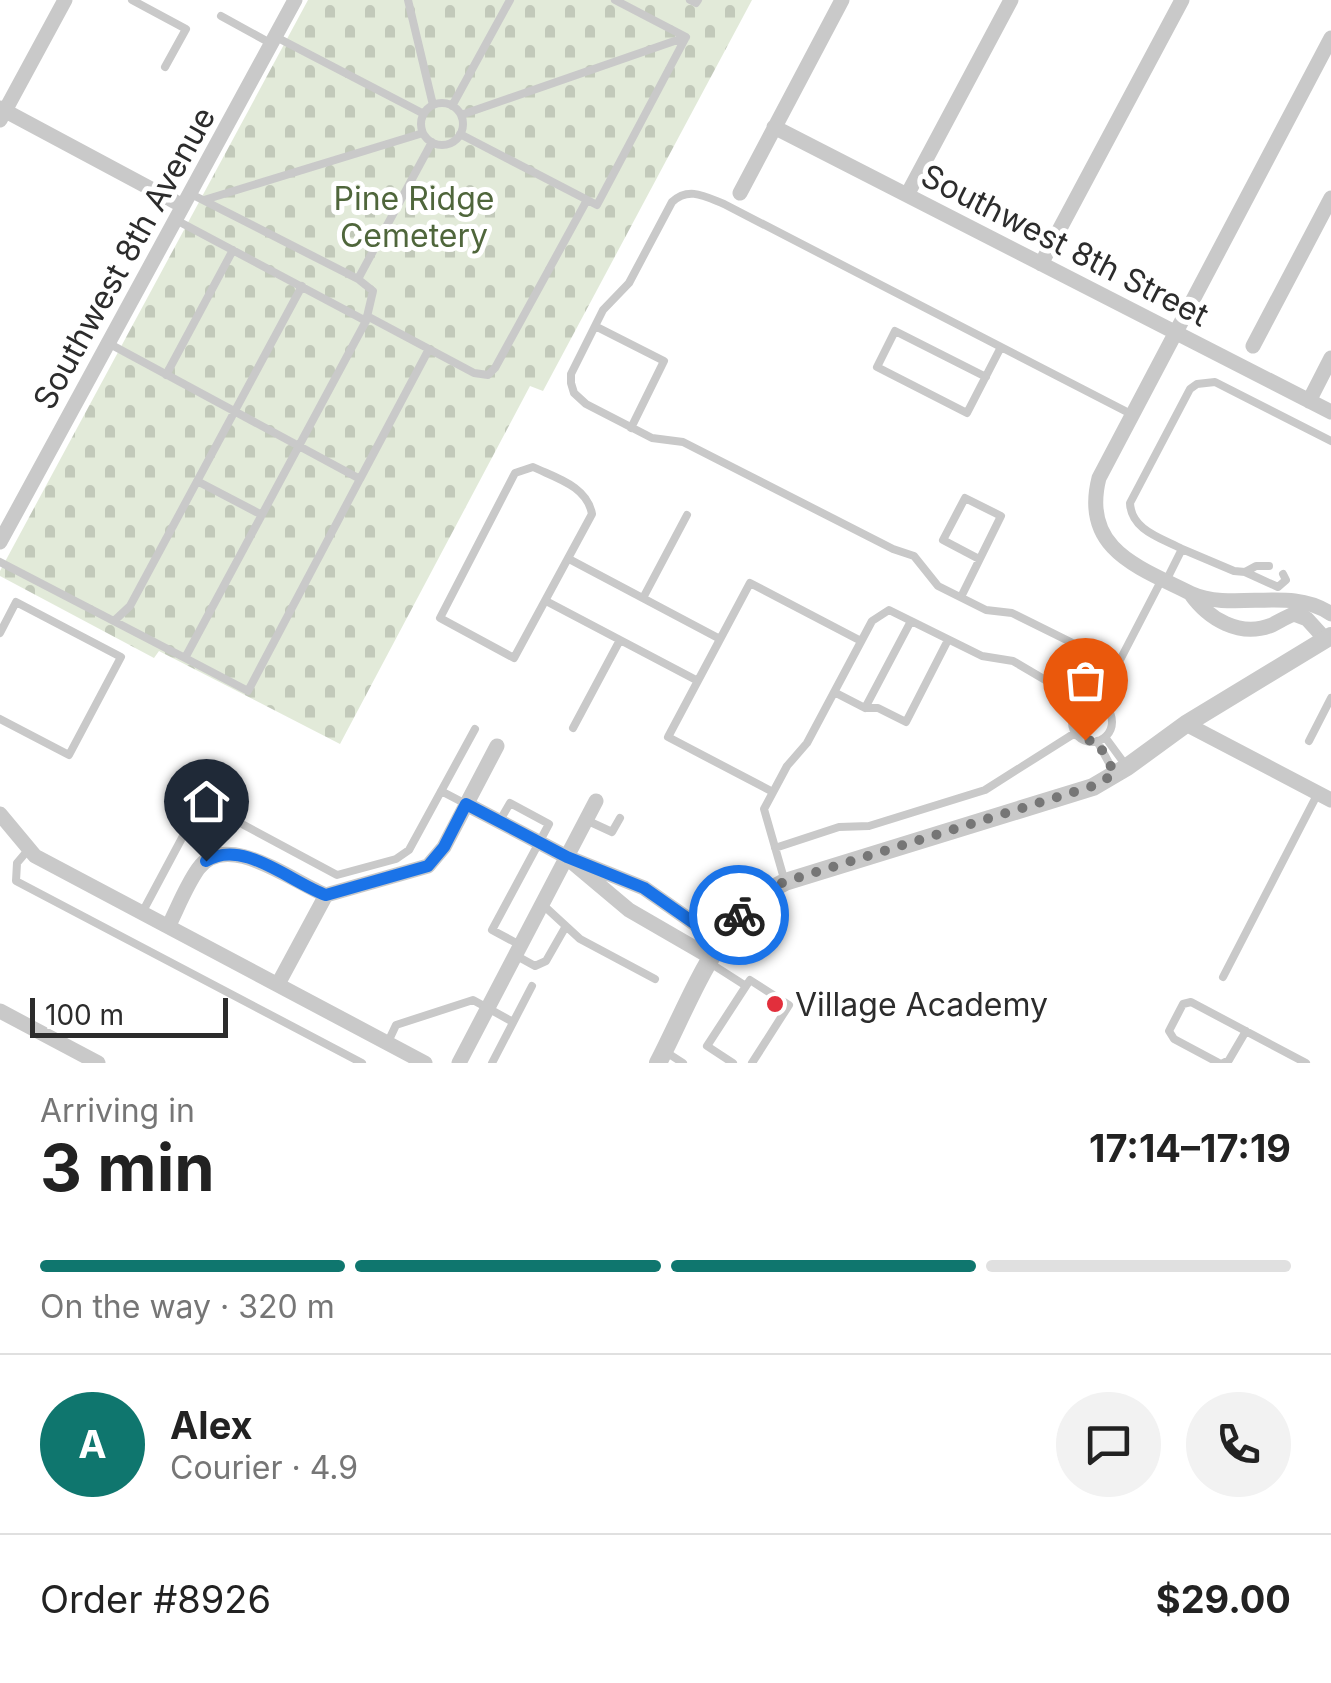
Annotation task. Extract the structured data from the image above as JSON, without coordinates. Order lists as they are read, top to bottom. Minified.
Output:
{"streets":{"street":["Southwest 8th Street","Southwest 8th Avenue"]},"parks":["Pine Ridge Cemetery"],"places":["Village Academy"],"scale_bar":"100 m","page":{"scale":"100 m","heading":["3 min","Arriving in","17:14–17:19"],"panel":["Alex","Courier · 4.9","Order #8926","$29.00"],"bar":"On the way · 320 m","round":"A"}}
